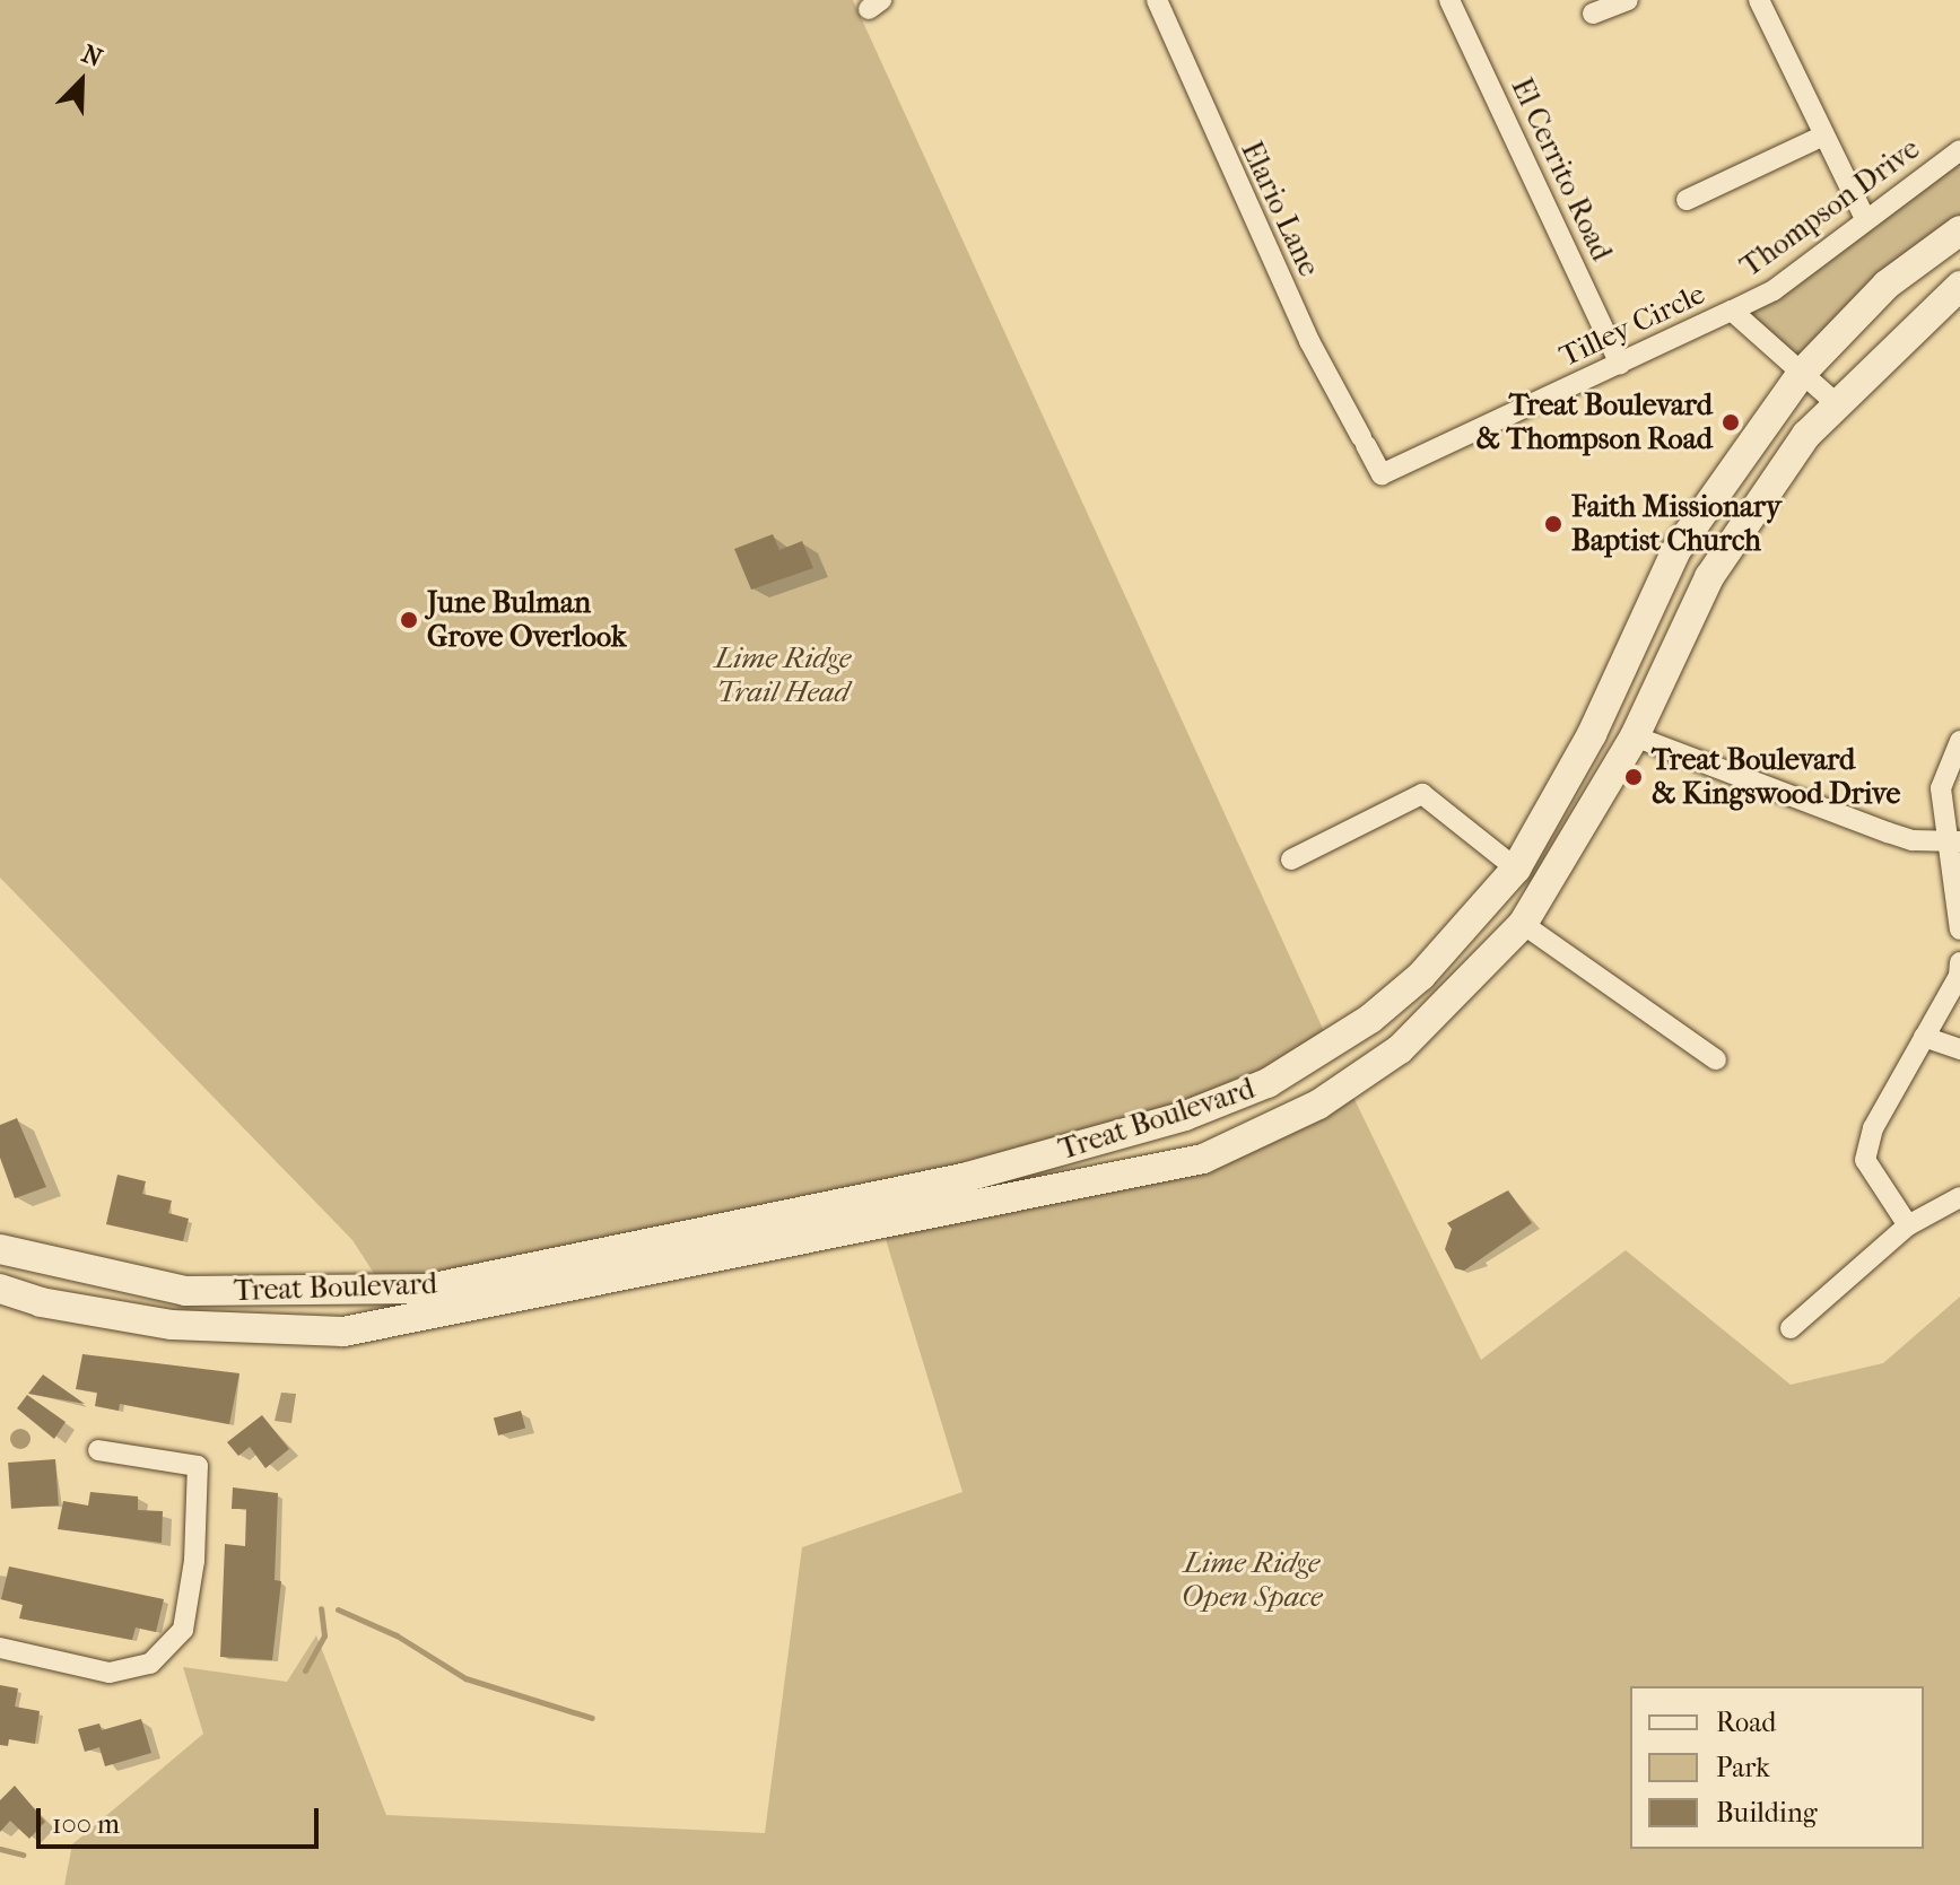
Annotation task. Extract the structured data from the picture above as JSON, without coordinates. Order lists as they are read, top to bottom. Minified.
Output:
{"streets":{"main road":["Treat Boulevard"],"street":["El Cerrito Road","Thompson Drive","Elario Lane","Tilley Circle"]},"crossings":[["El Cerrito Road","Tilley Circle"],["Thompson Drive","Tilley Circle"],["Elario Lane","Tilley Circle"],["Tilley Circle","Treat Boulevard"]],"parks":["Lime Ridge Trail Head","Lime Ridge Open Space"],"places":["Treat Boulevard & Thompson Road","Faith Missionary Baptist Church","June Bulman Grove Overlook","Treat Boulevard & Kingswood Drive"],"legend":["Road","Park","Building"],"scale_bar":"100 m","north":"top right"}
